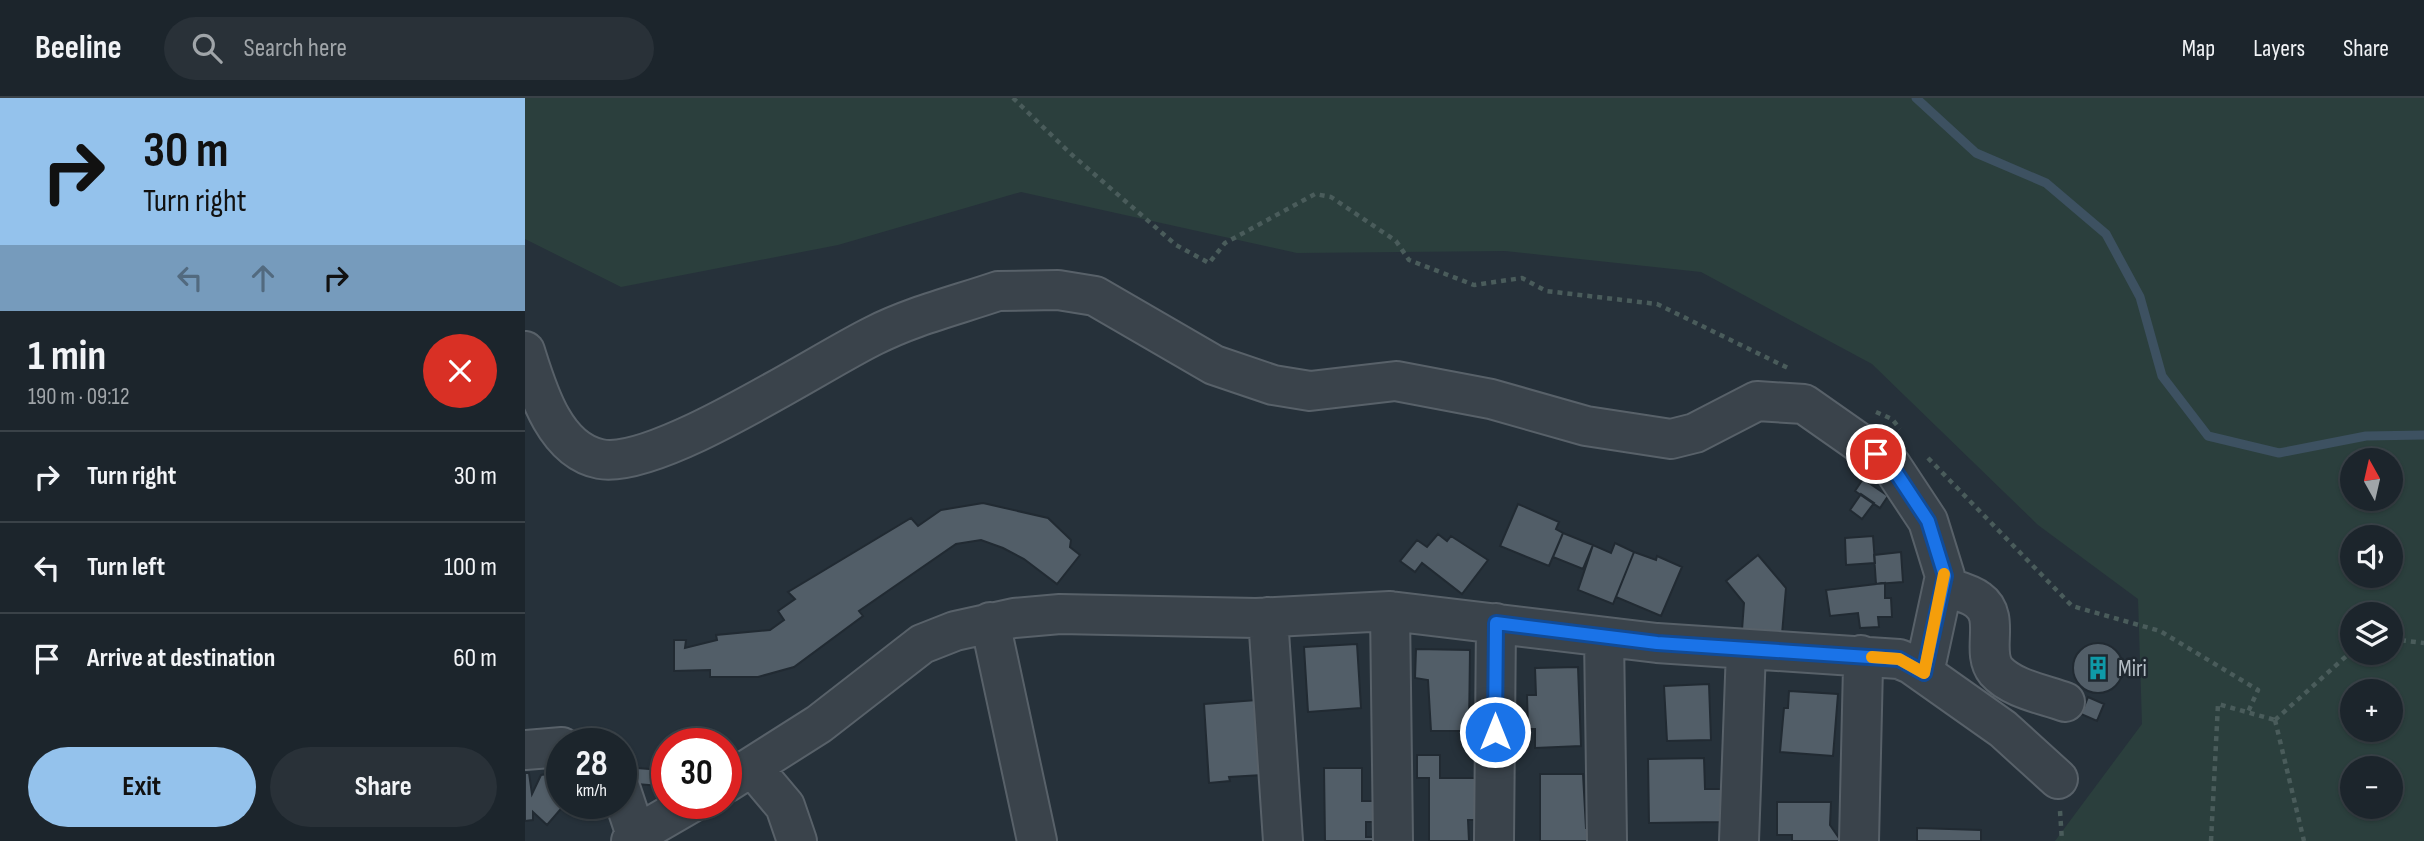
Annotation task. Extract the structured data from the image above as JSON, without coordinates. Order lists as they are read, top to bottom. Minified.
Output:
{"places":{"building":["Miri"]},"north":"top","page":{"header":"Beeline","search":"Search here","nav":["Map","Layers","Share"],"turn":["30 m","Turn right"],"heading":["1 min","190 m · 09:12"],"list":[{"name":"Turn right","value":"30 m"},{"name":"Turn left","value":"100 m"},{"name":"Arrive at destination","value":"60 m"}],"map_buttons":["+","−"],"speed":"28 km/h","limit":"30","buttons":["Exit","Share"]}}
